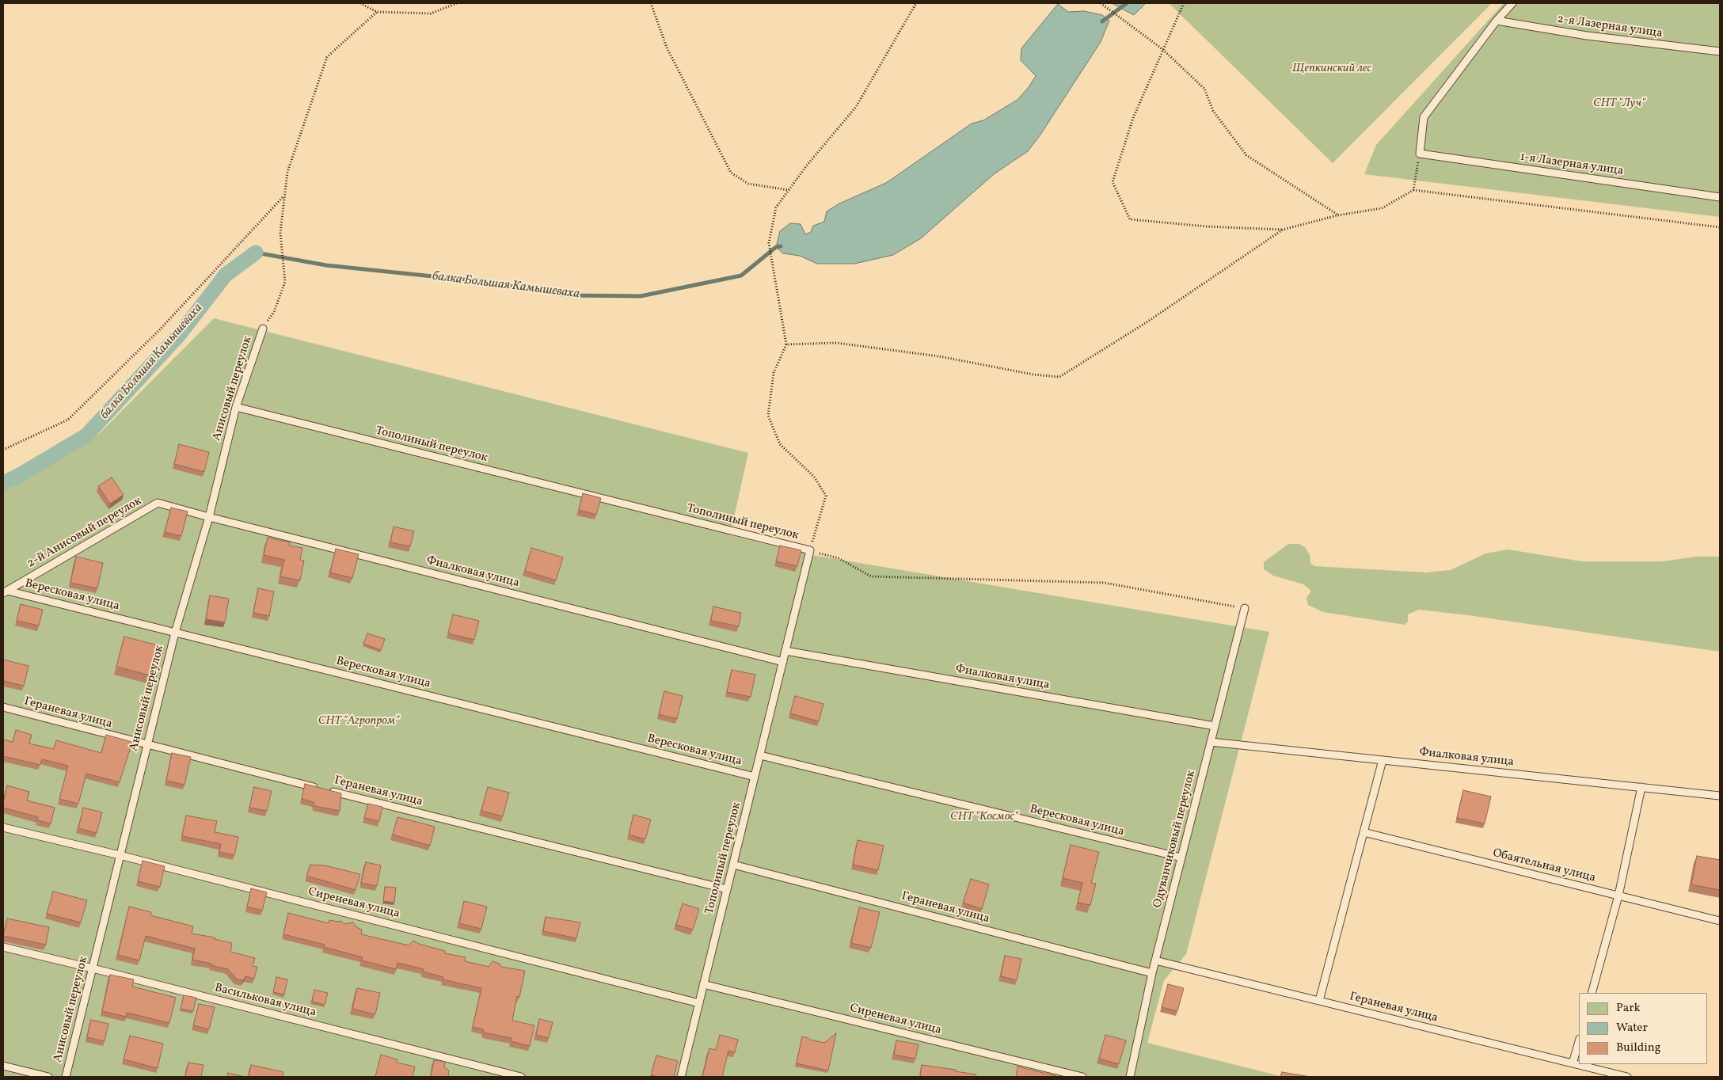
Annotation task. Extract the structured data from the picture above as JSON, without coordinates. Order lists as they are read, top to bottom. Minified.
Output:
{"streets":{"lane":["2-я Лазерная улица","1-я Лазерная улица","Анисовый переулок","Тополиный переулок","2-й Анисовый переулок","Фиалковая улица","Вересковая улица","Гераневая улица","Одуванчиковый переулок","Обаятельная улица","Сиреневая улица","Васильковая улица"]},"crossings":[["Анисовый переулок","Тополиный переулок"],["Анисовый переулок","Фиалковая улица"],["Анисовый переулок","Вересковая улица"],["Анисовый переулок","Гераневая улица"],["Анисовый переулок","Сиреневая улица"],["Анисовый переулок","Васильковая улица"],["Тополиный переулок","Фиалковая улица"],["Тополиный переулок","Вересковая улица"],["Тополиный переулок","Гераневая улица"],["Тополиный переулок","Сиреневая улица"],["2-й Анисовый переулок","Фиалковая улица"],["2-й Анисовый переулок","Вересковая улица"],["Фиалковая улица","Одуванчиковый переулок"],["Вересковая улица","Одуванчиковый переулок"],["Гераневая улица","Одуванчиковый переулок"]],"water":["балка Большая Камышеваха"],"parks":["Щепкинский лес","СНТ \"Луч\"","СНТ \"Агропром\"","СНТ \"Космос\""],"legend":["Park","Water","Building"]}
